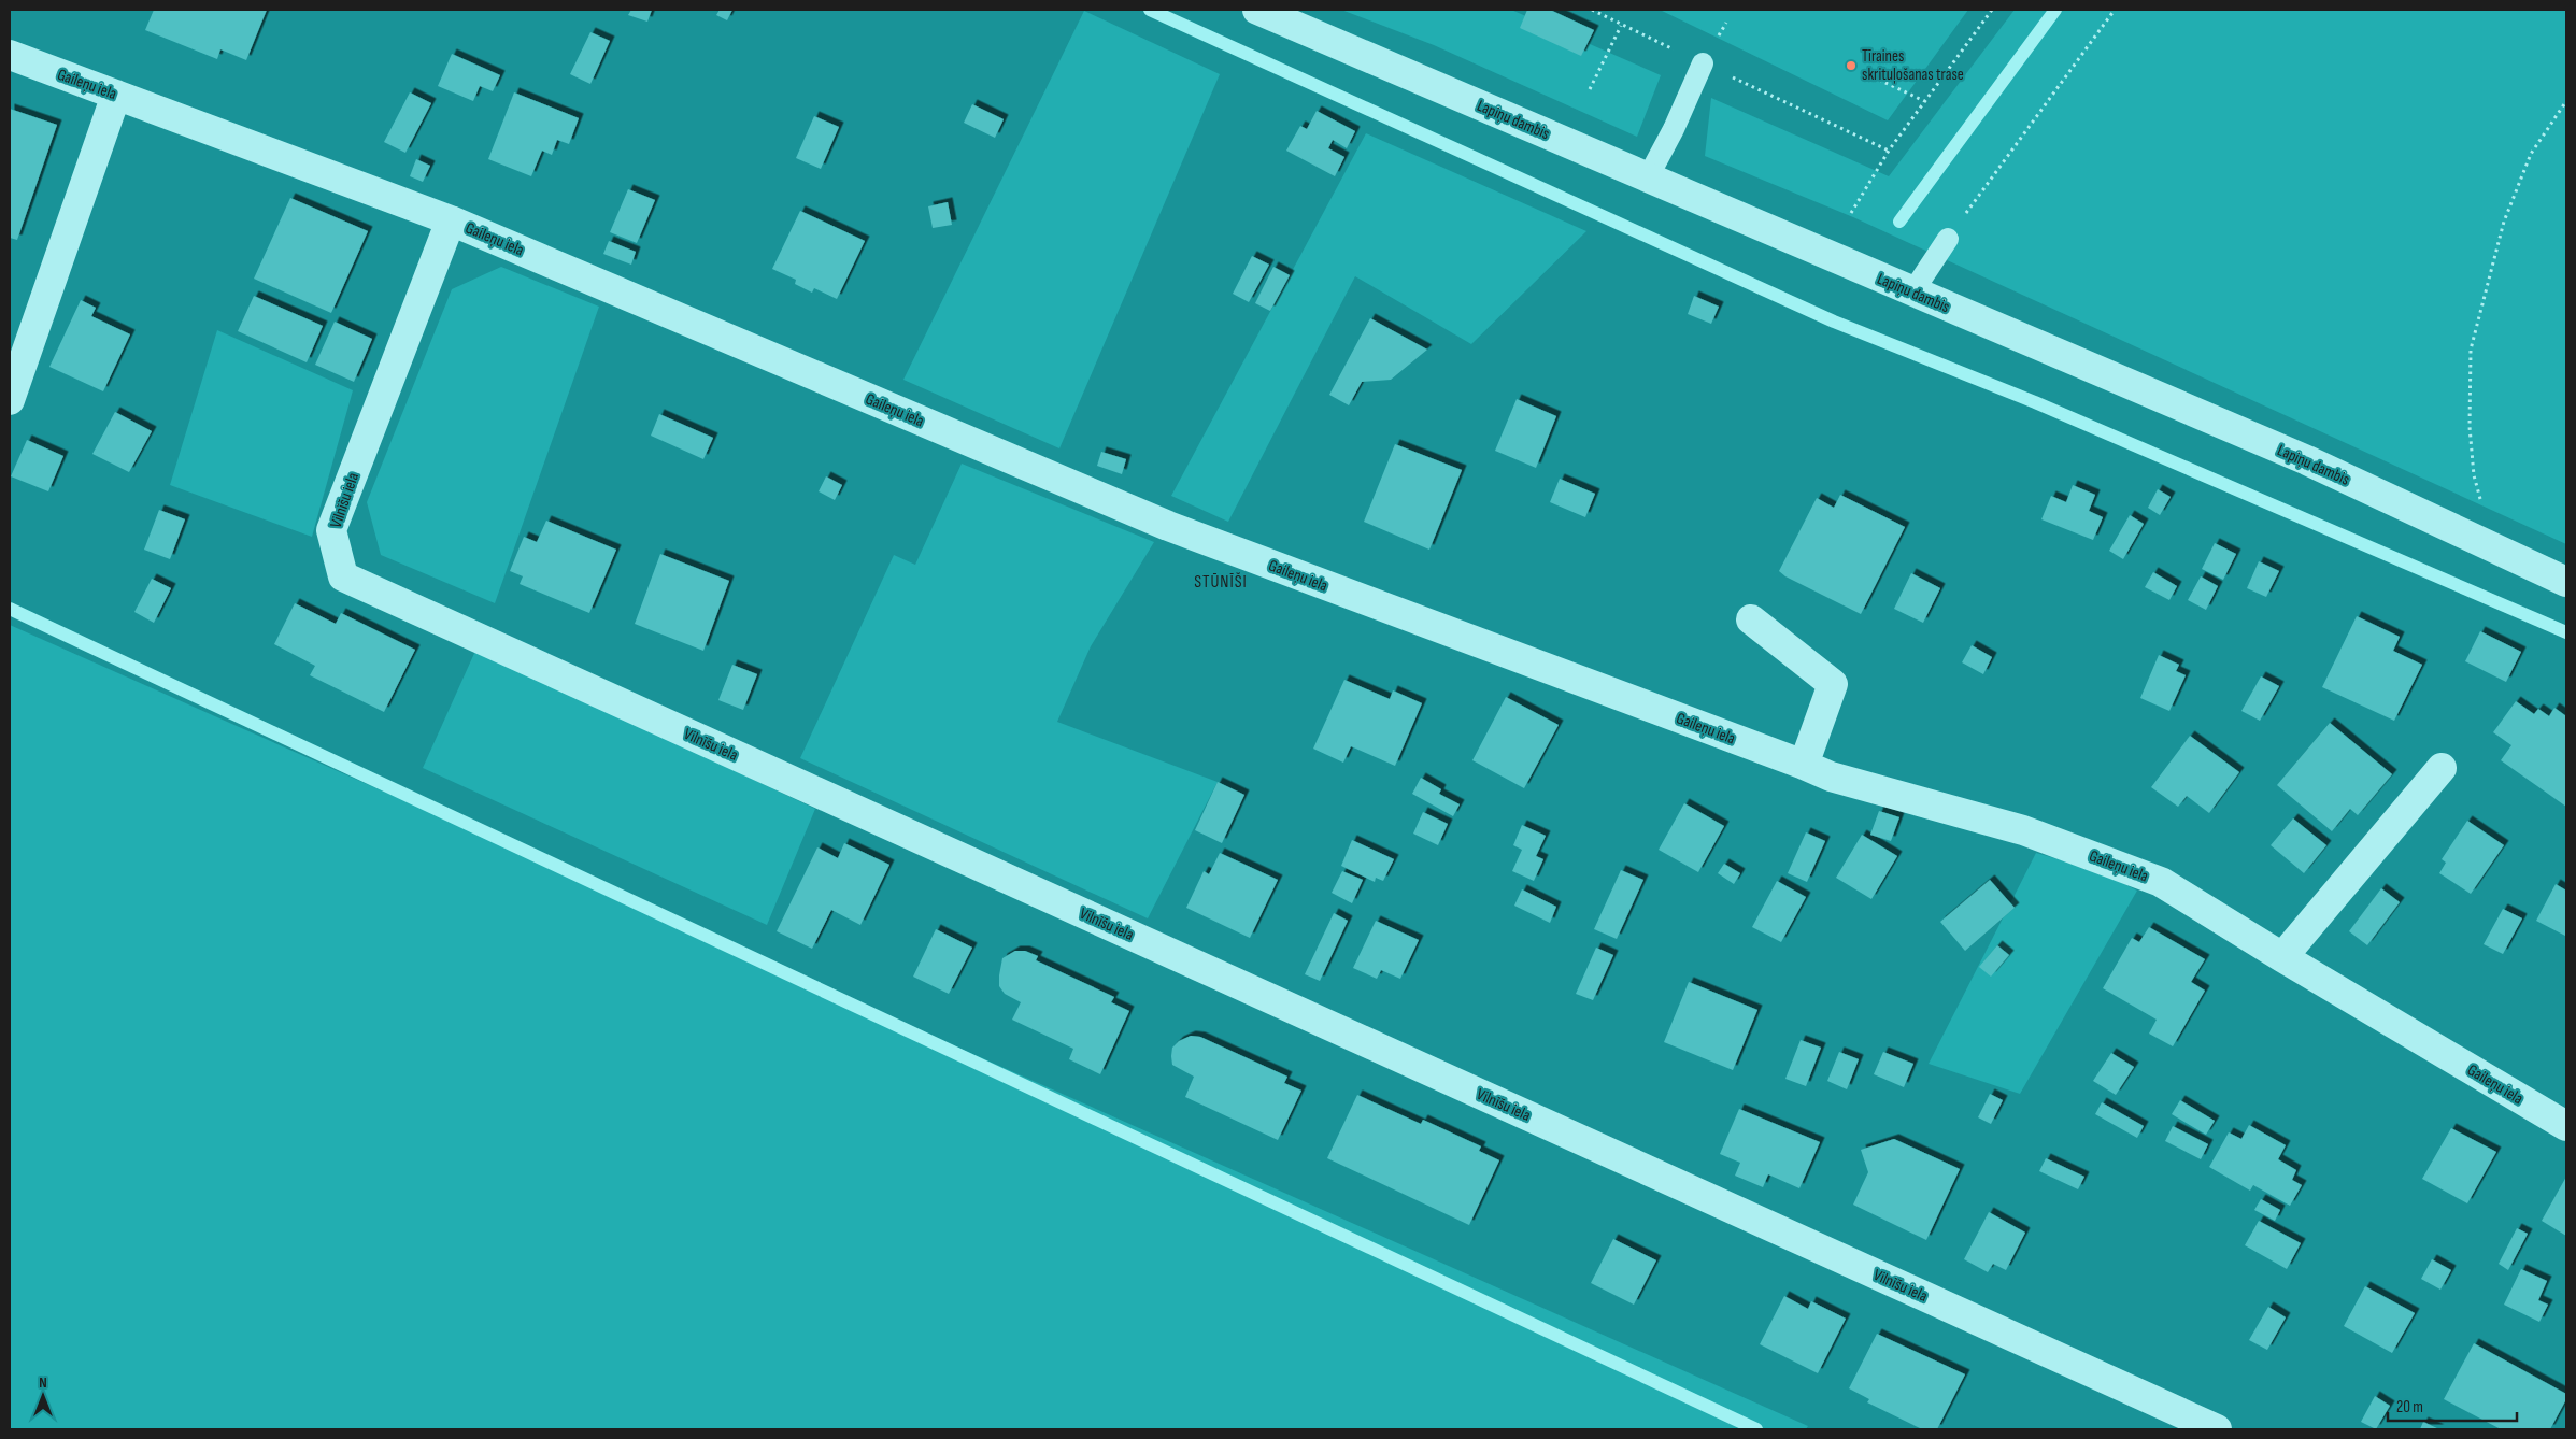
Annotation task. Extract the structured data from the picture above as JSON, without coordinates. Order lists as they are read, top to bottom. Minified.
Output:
{"streets":{"street":["Gaileņu iela","Lapiņu dambis","Vilnīšu iela"]},"crossings":[["Gaileņu iela","Vilnīšu iela"]],"districts":["STŪNĪŠI"],"places":["Tīraines skrituļošanas trase"],"scale_bar":"20 m","north":"top"}
